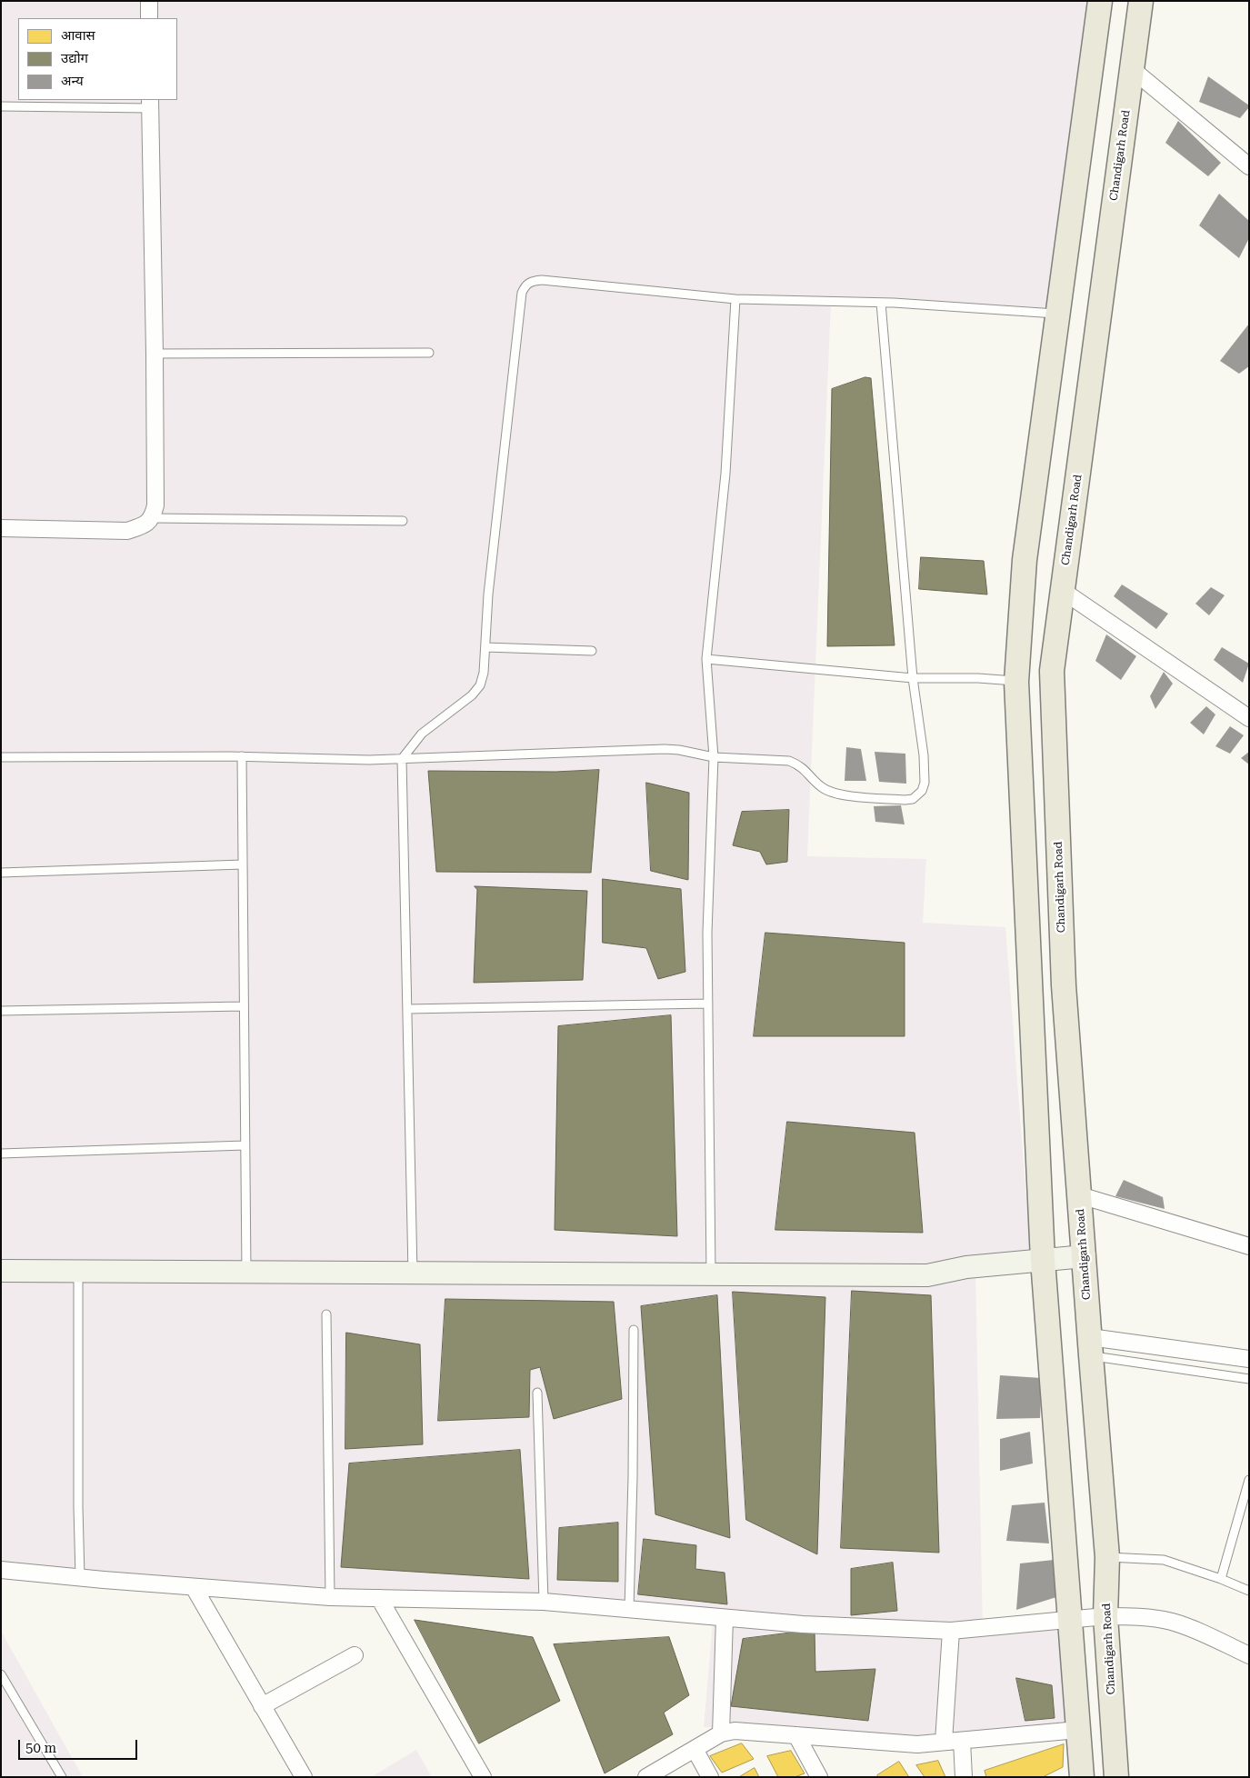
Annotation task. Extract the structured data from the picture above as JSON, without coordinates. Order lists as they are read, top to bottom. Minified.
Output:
{"streets":{"main road":["Chandigarh Road"]},"legend":["आवास","उद्योग","अन्य"],"scale_bar":"50 m"}
